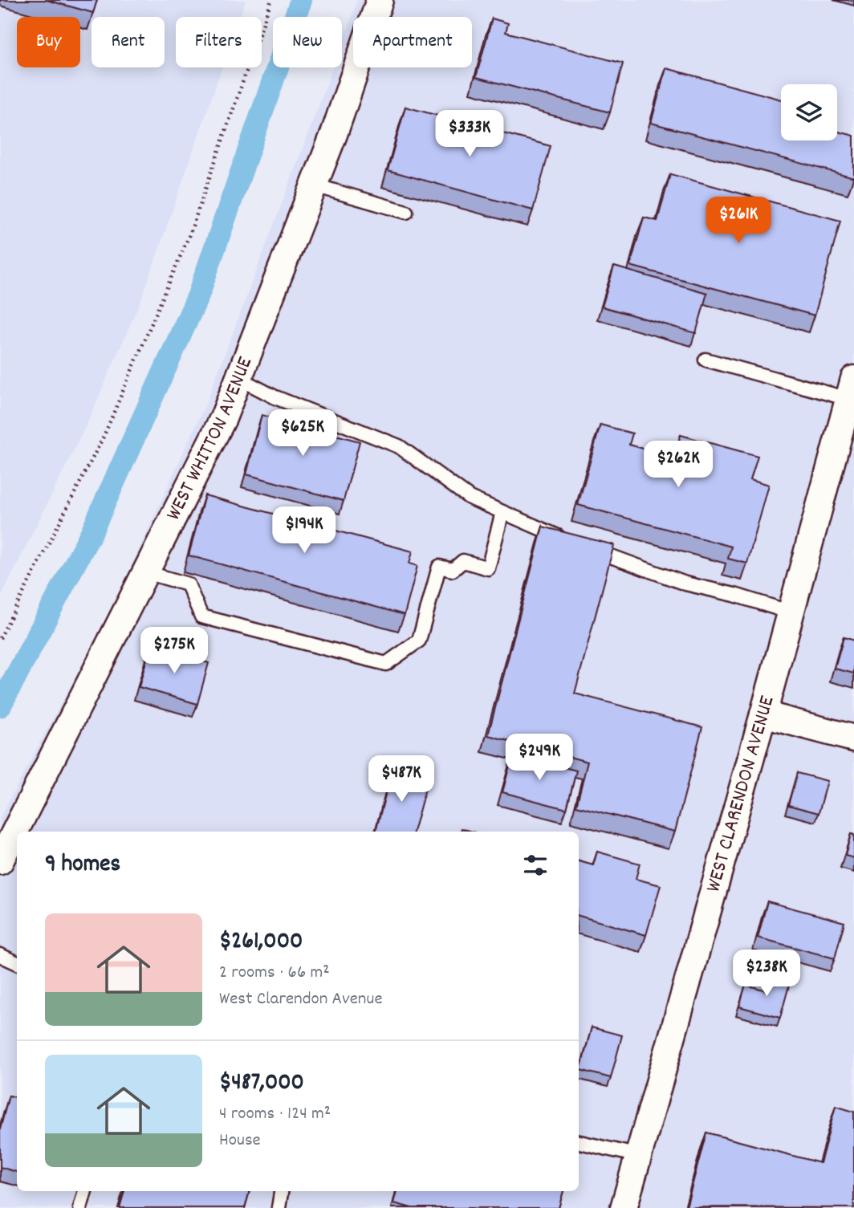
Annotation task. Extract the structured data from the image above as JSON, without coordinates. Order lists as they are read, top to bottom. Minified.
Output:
{"streets":{"street":["WEST WHITTON AVENUE","WEST CLARENDON AVENUE"]},"page":{"chip":["Buy","Rent","Filters","New","Apartment"],"price":["$333K","$261K","$625K","$262K","$194K","$275K","$249K","$487K","$238K"],"heading":"9 homes","list":[{"name":"$261,000","note":"2 rooms · 66 m² · West Clarendon Avenue"},{"name":"$487,000","note":"4 rooms · 124 m² · House"}]}}
